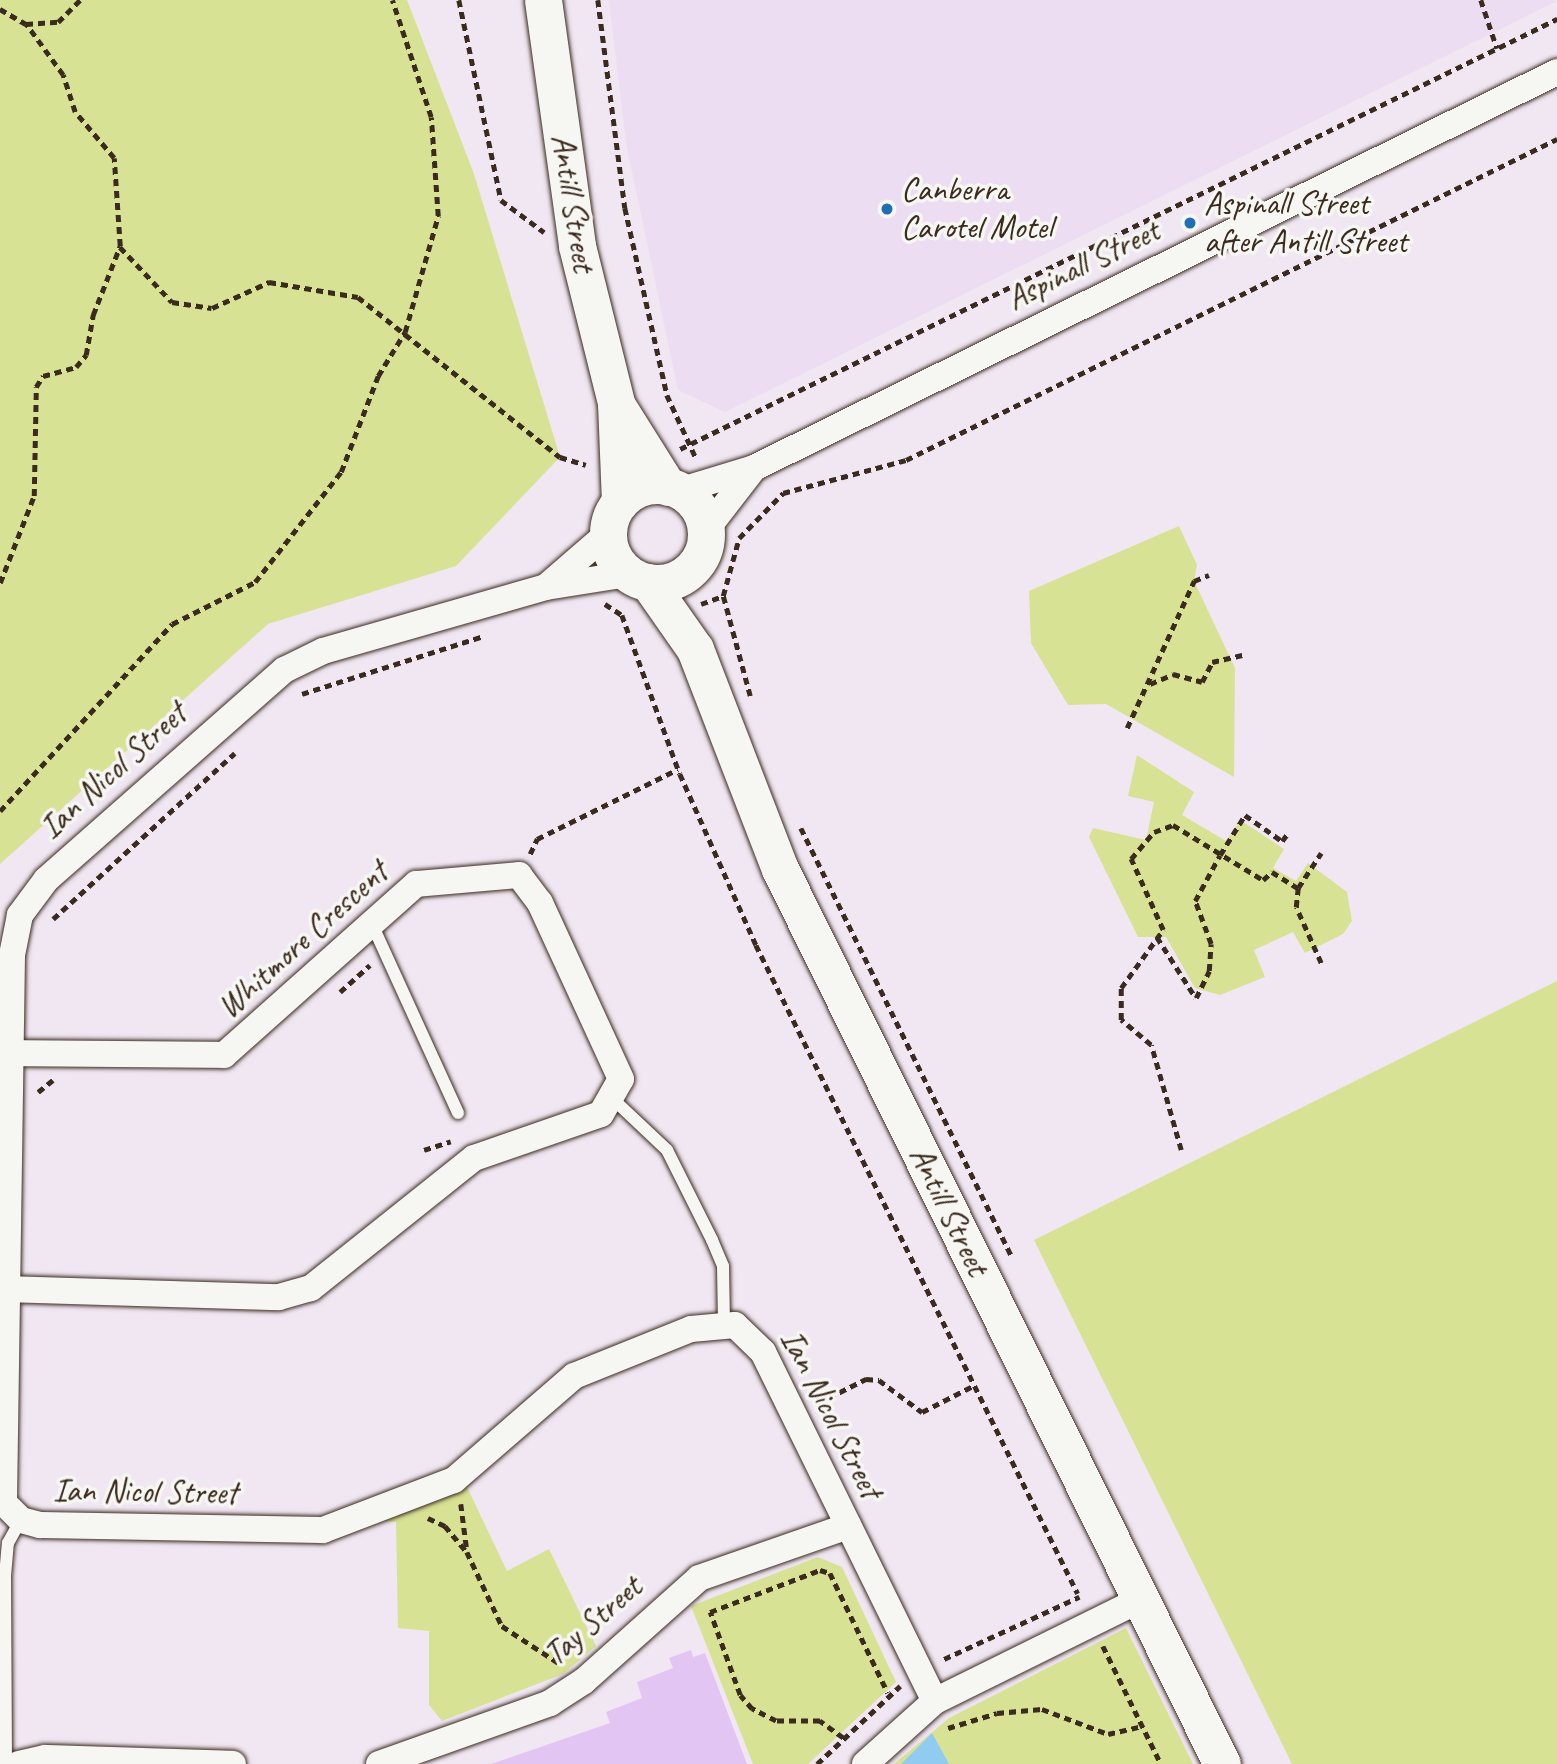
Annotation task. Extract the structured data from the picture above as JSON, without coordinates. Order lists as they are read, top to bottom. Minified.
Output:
{"streets":{"main road":["Antill Street"],"street":["Aspinall Street","Ian Nicol Street","Whitmore Crescent","Tay Street"]},"crossings":[["Antill Street","Aspinall Street"],["Antill Street","Ian Nicol Street"],["Aspinall Street","Ian Nicol Street"],["Ian Nicol Street","Whitmore Crescent"],["Ian Nicol Street","Tay Street"]],"places":["Canberra Carotel Motel","Aspinall Street after Antill Street"]}
